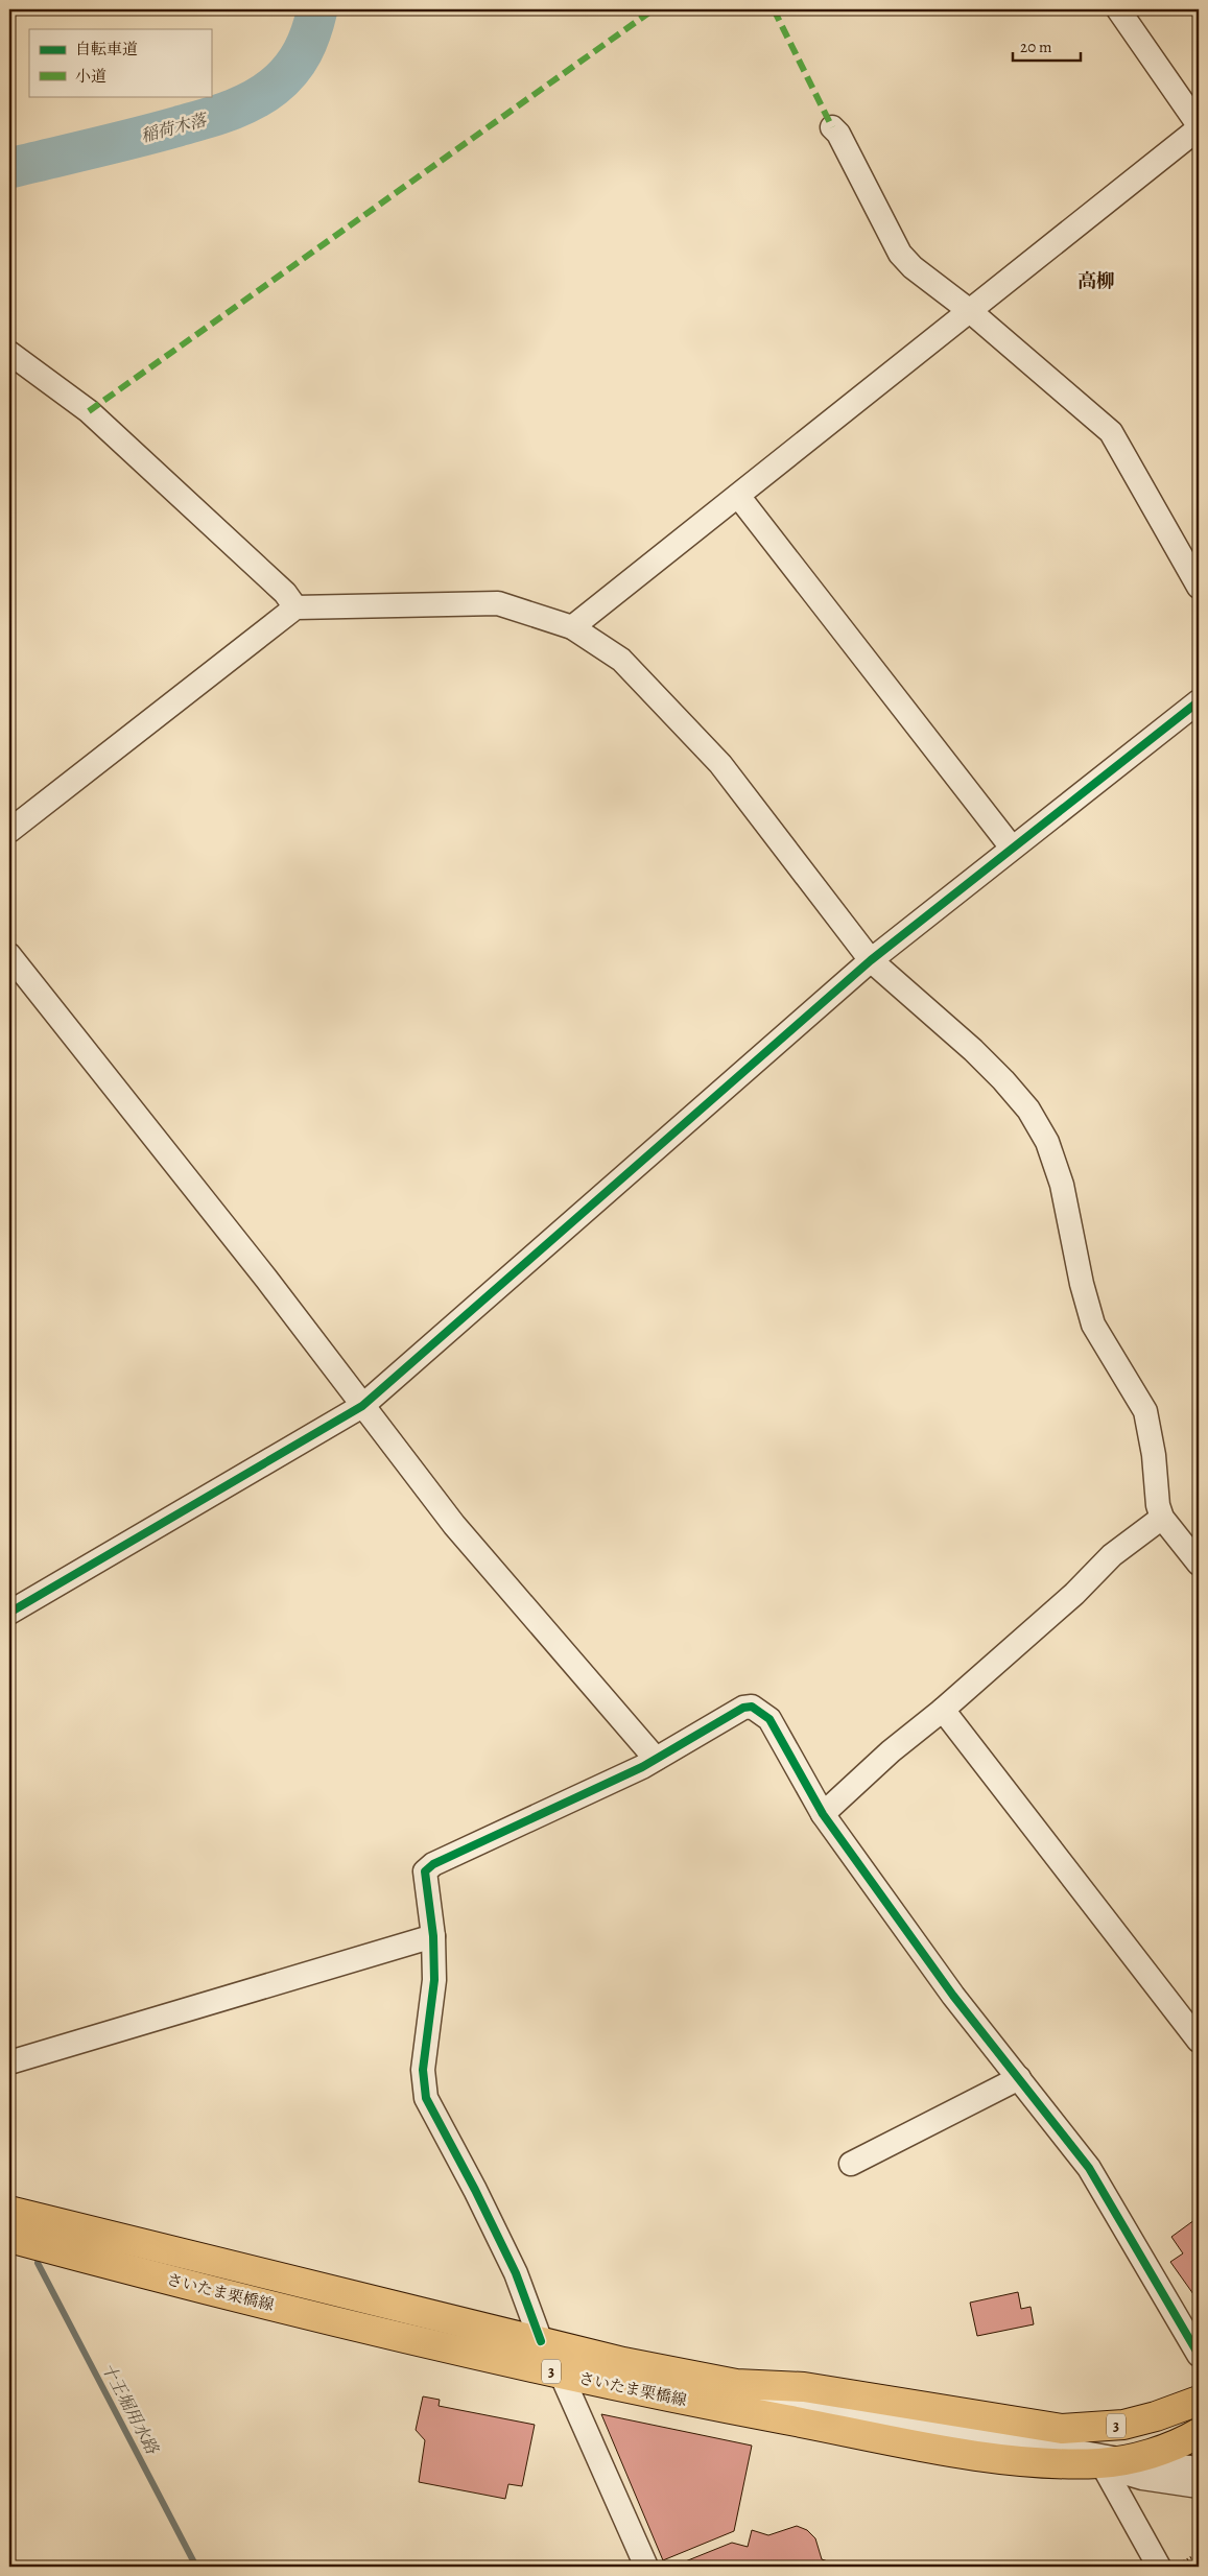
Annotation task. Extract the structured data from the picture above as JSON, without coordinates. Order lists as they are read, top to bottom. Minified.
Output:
{"streets":{"main road":["さいたま栗橋線","3"]},"districts":["高柳"],"water":["稲荷木落","十王堀用水路"],"legend":["自転車道","小道"],"scale_bar":"20 m"}
